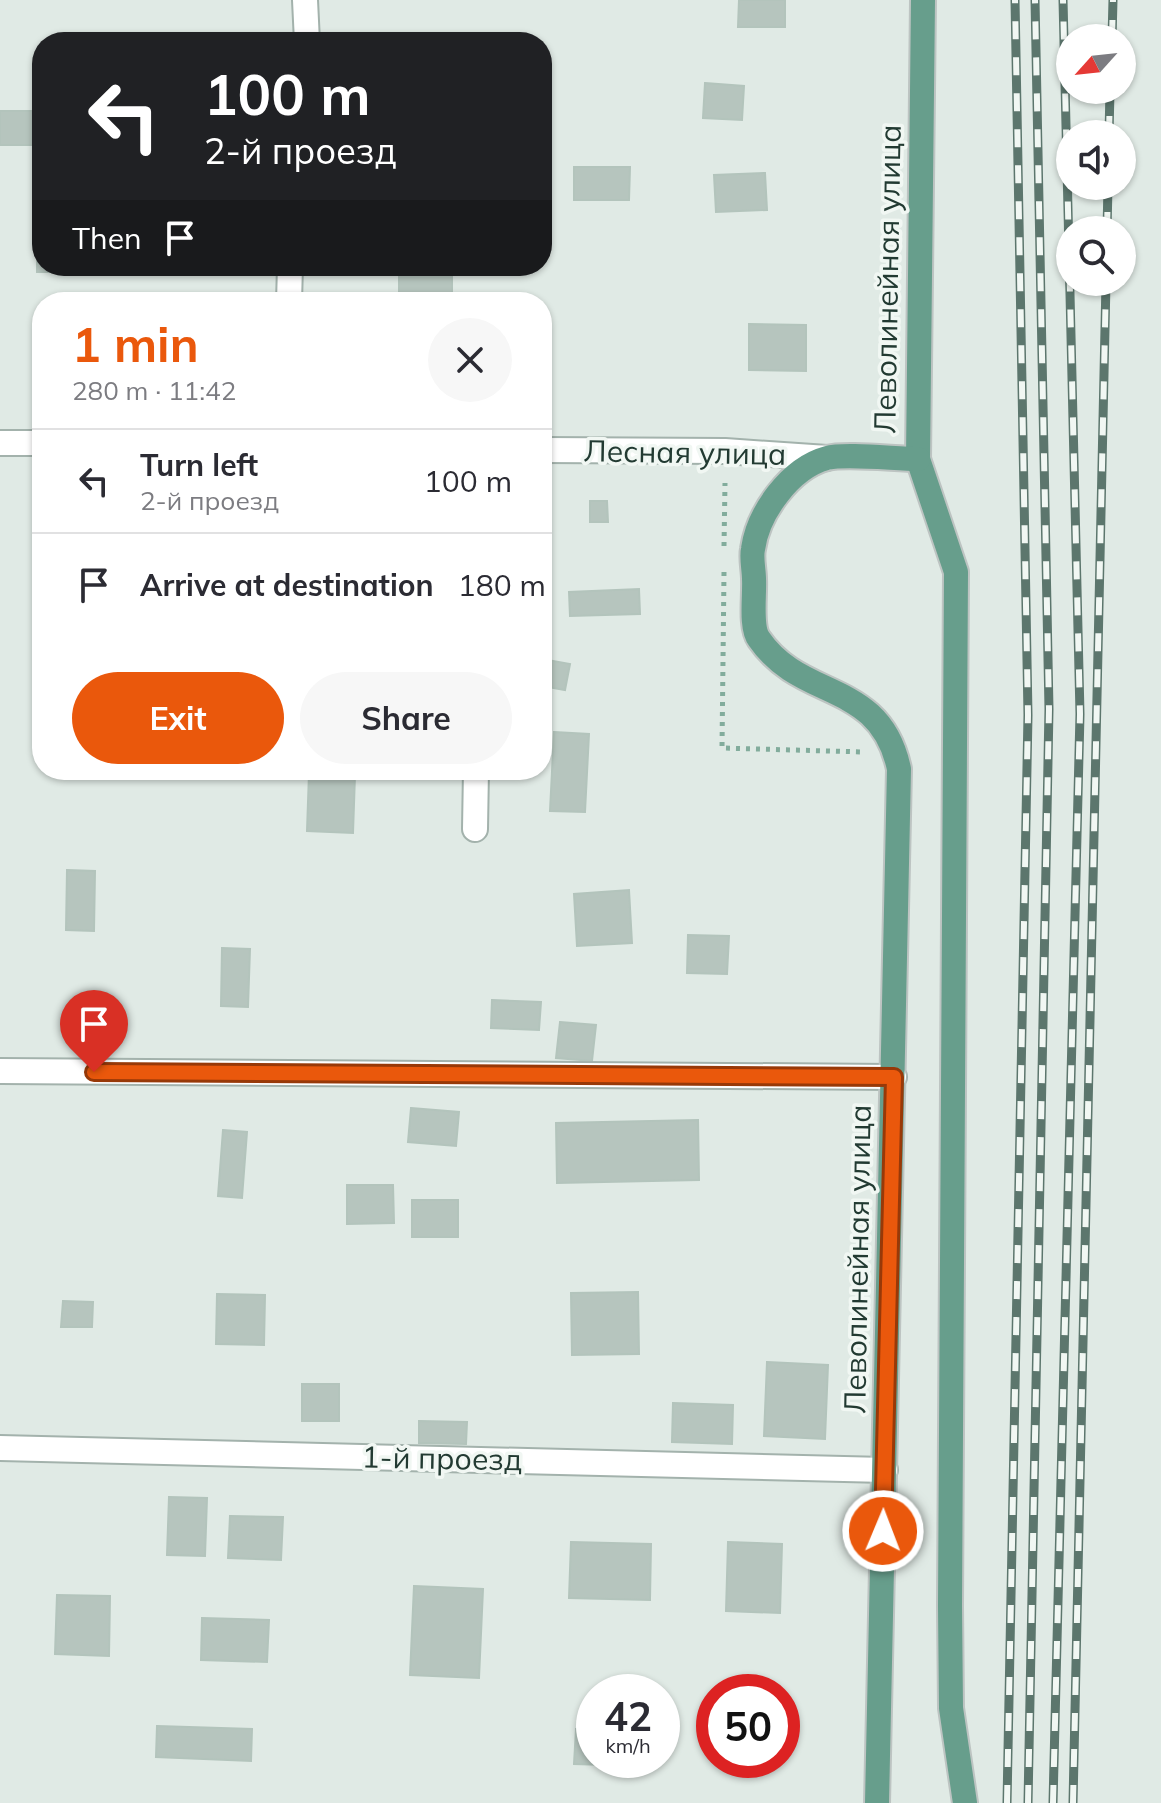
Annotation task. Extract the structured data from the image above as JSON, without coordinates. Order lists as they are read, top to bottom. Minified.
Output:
{"streets":{"main road":["Леволинейная улица"],"street":["Лесная улица","1-й проезд"]},"crossings":[["Леволинейная улица","Лесная улица"],["Леволинейная улица","1-й проезд"]],"north":"bottom left","page":{"turn":["100 m","2-й проезд"],"then":"Then","heading":["1 min","280 m · 11:42"],"list":[{"name":"Turn left","note":"2-й проезд","value":"100 m"},{"name":"Arrive at destination","value":"180 m"}],"buttons":["Exit","Share"],"speed":"42 km/h","limit":"50"}}
